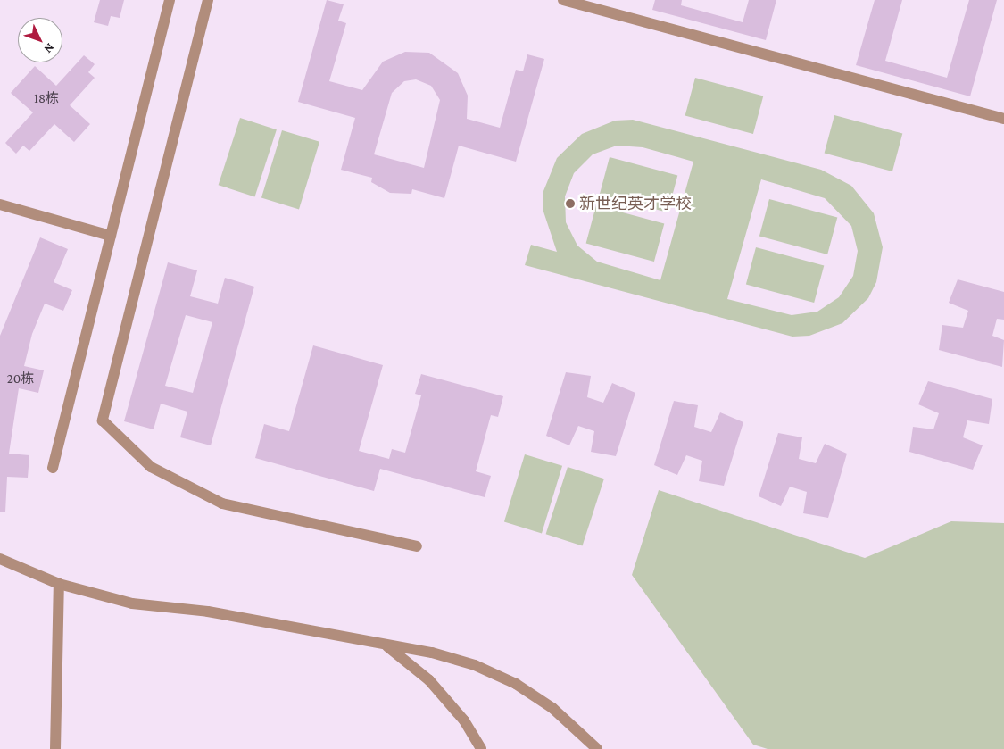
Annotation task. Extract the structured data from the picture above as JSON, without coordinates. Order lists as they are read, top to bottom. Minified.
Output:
{"places":["新世纪英才学校"],"house_numbers":["18栋","20栋"],"north":"bottom right"}
